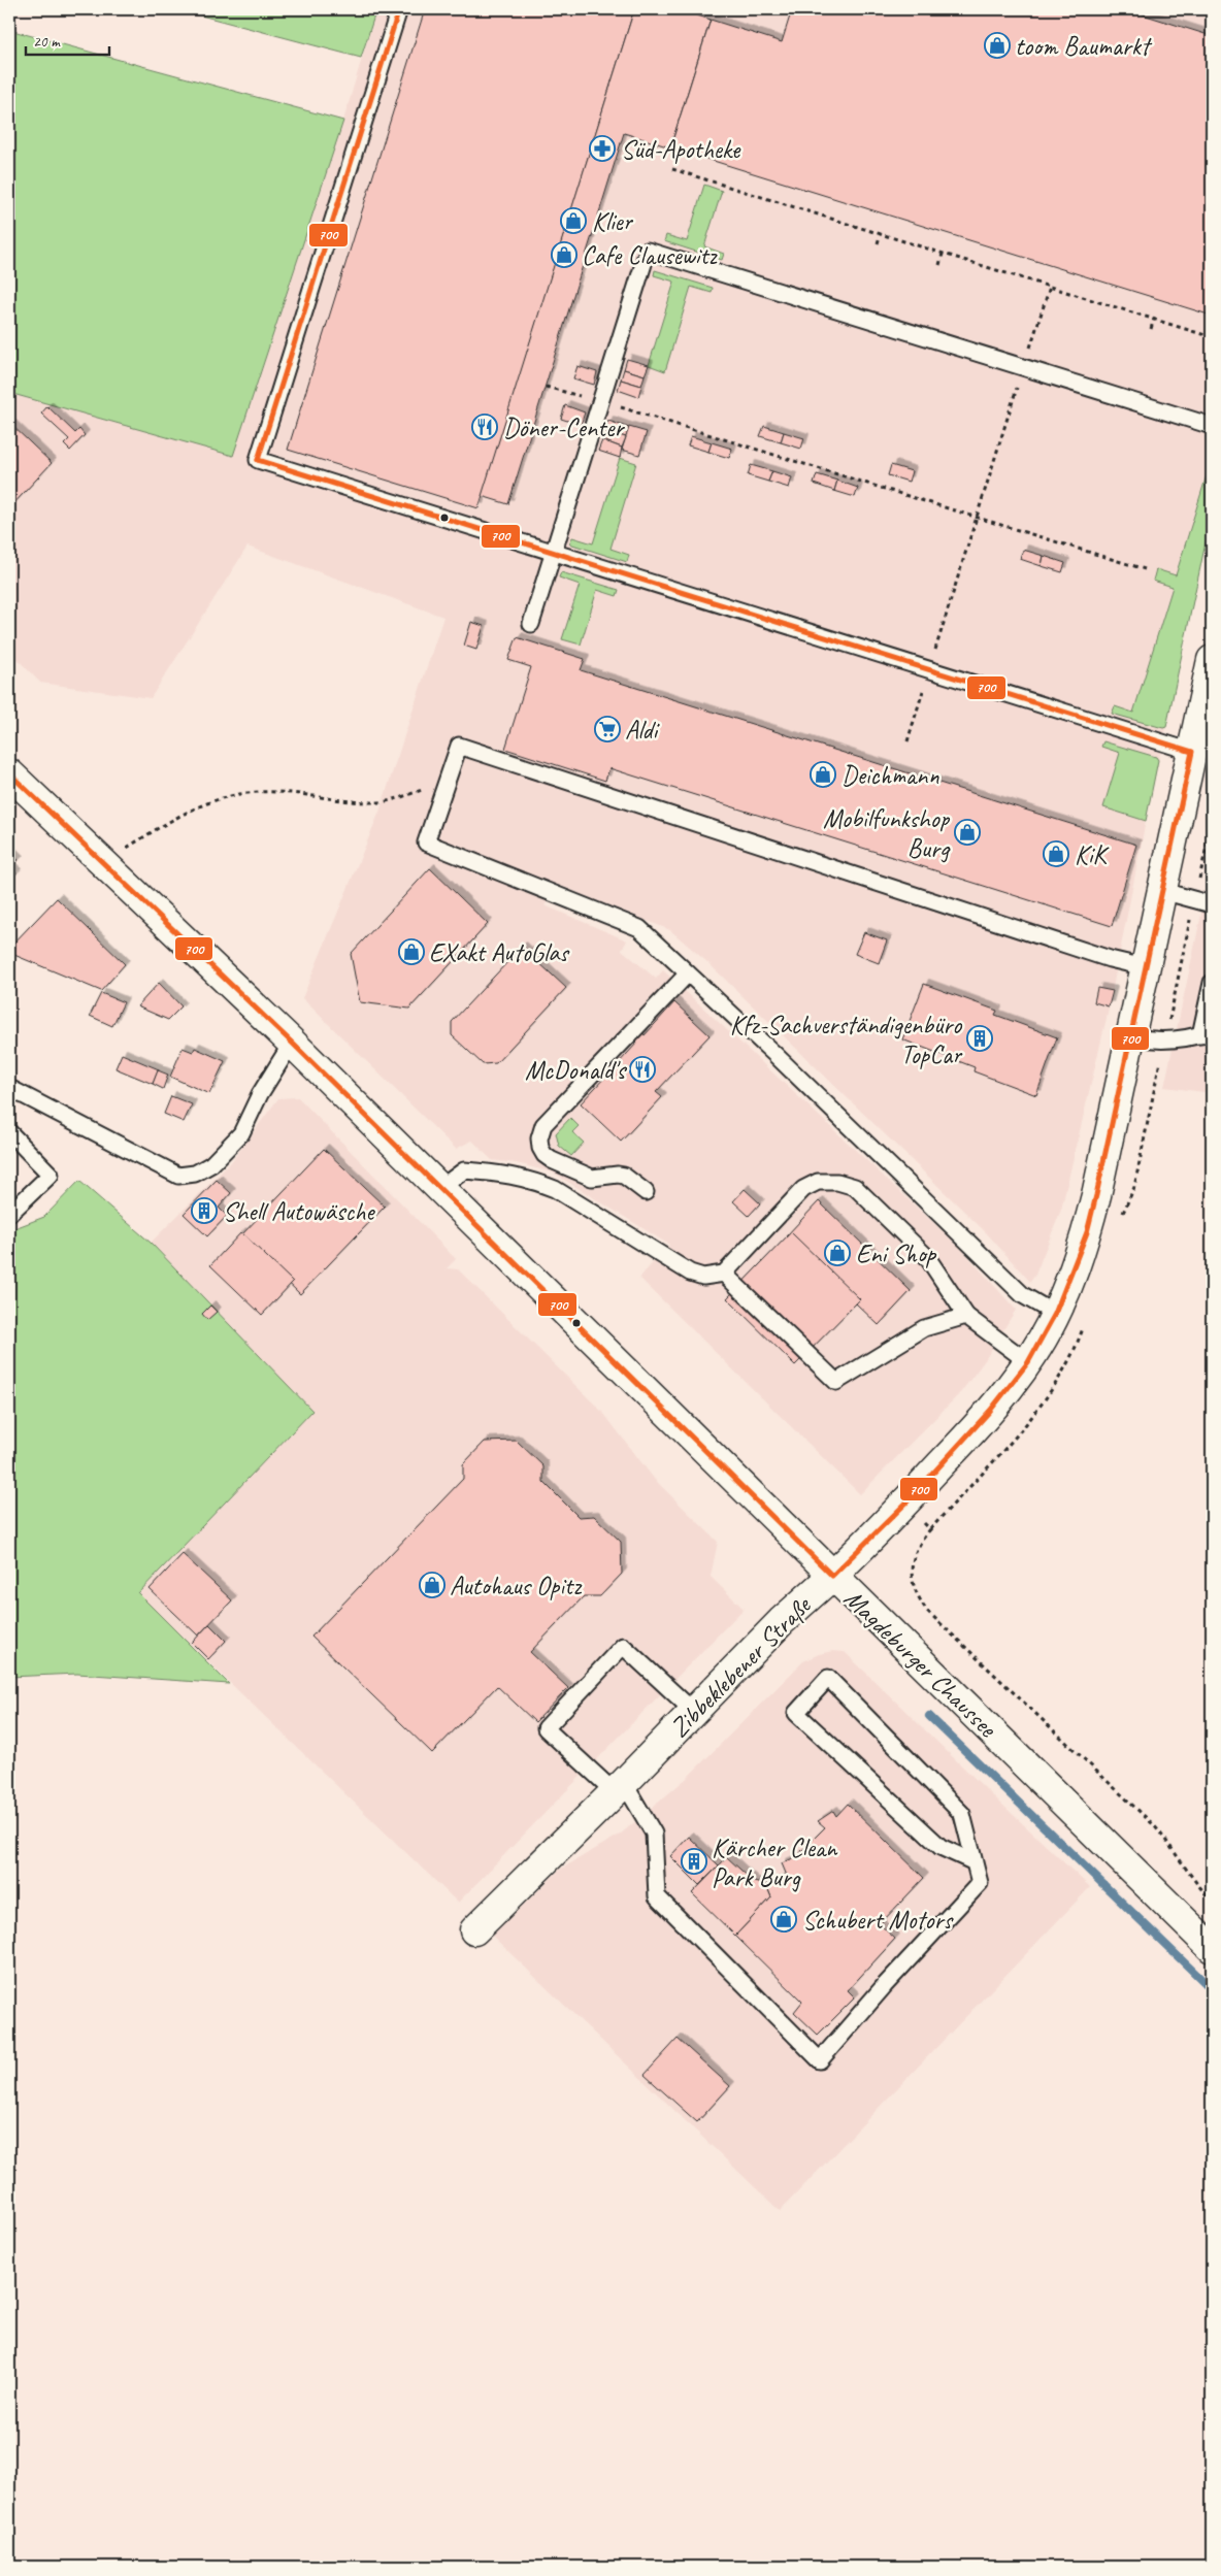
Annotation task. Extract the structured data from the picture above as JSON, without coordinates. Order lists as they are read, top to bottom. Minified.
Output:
{"streets":{"main road":["Magdeburger Chaussee","Zibbeklebener Straße"]},"crossings":[["Magdeburger Chaussee","Zibbeklebener Straße"]],"places":{"shop":["toom Baumarkt","Klier","Cafe Clausewitz","Deichmann","Mobilfunkshop Burg","KiK","EXakt AutoGlas","Eni Shop","Autohaus Opitz","Schubert Motors"],"pharmacy":["Süd-Apotheke"],"restaurant":["Döner-Center","McDonald's"],"supermarket":["Aldi"],"building":["Kfz-Sachverständigenbüro TopCar","Shell Autowäsche","Kärcher Clean Park Burg"]},"lines":["transit line 700"],"scale_bar":"20 m"}
